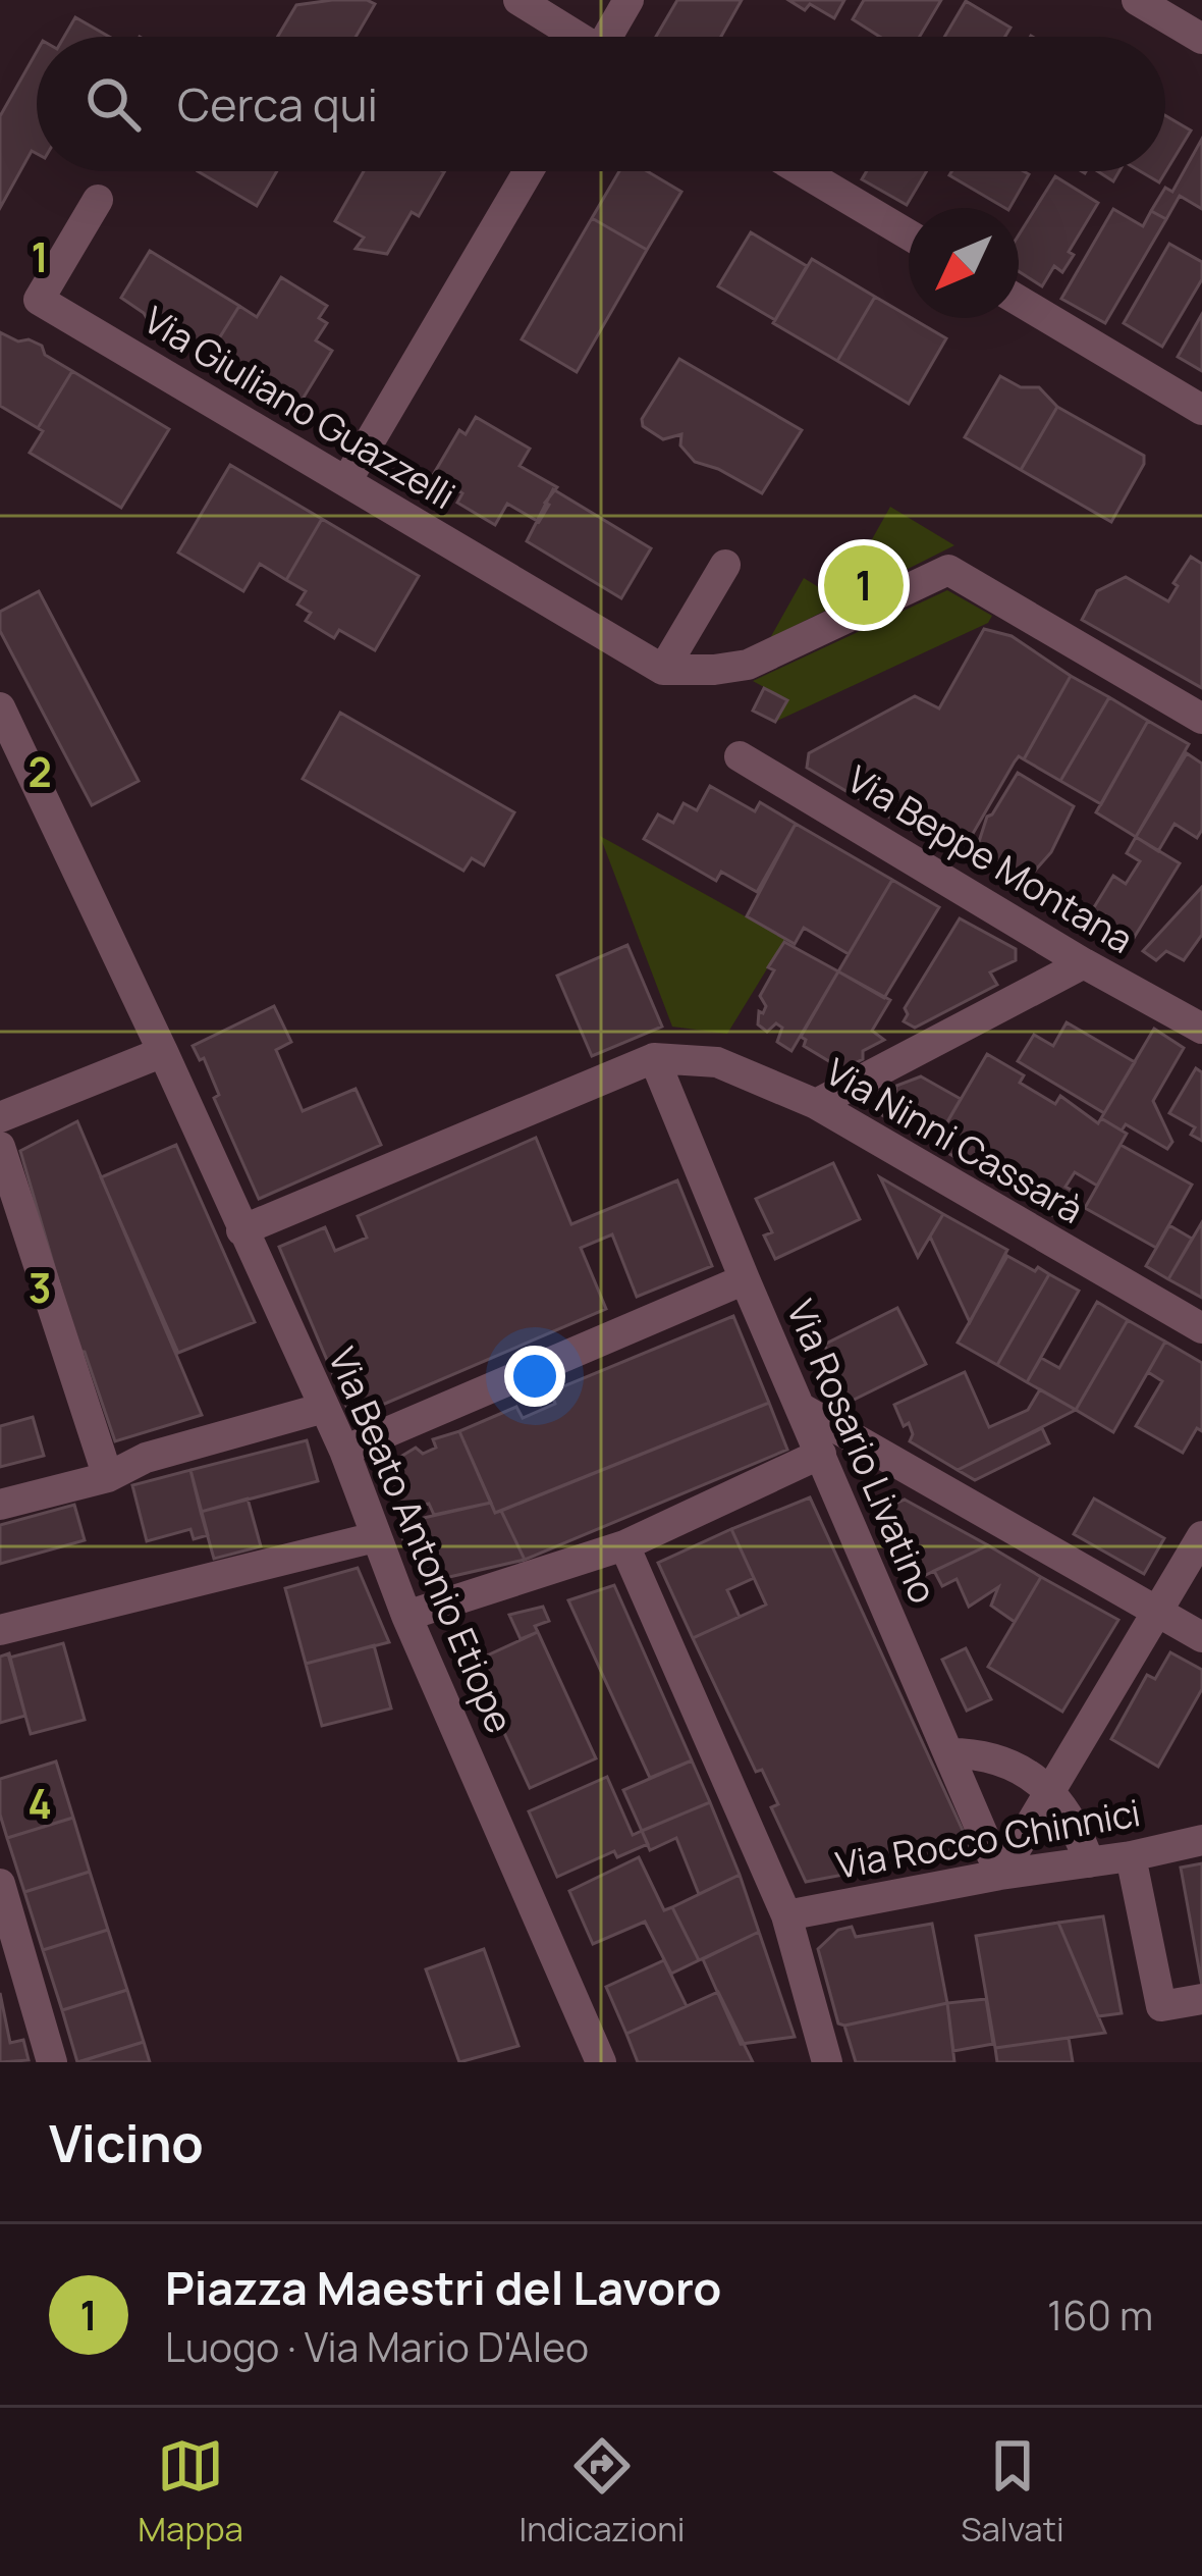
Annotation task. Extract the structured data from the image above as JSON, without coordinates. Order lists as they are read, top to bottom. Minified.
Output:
{"streets":{"street":["Via Giuliano Guazzelli","Via Beppe Montana","Via Ninni Cassarà","Via Rosario Livatino","Via Beato Antonio Etiope","Via Rocco Chinnici"]},"crossings":[["Via Ninni Cassarà","Via Rosario Livatino"],["Via Rosario Livatino","Via Rocco Chinnici"]],"north":"bottom left","page":{"search":"Cerca qui","pins":"1","heading":"Vicino","list":[{"mark":"1","name":"Piazza Maestri del Lavoro","note":"Luogo · Via Mario D'Aleo","value":"160 m"}],"nav":["Mappa","Indicazioni","Salvati"]},"grid":{"rows":["1","2","3","4"]}}
